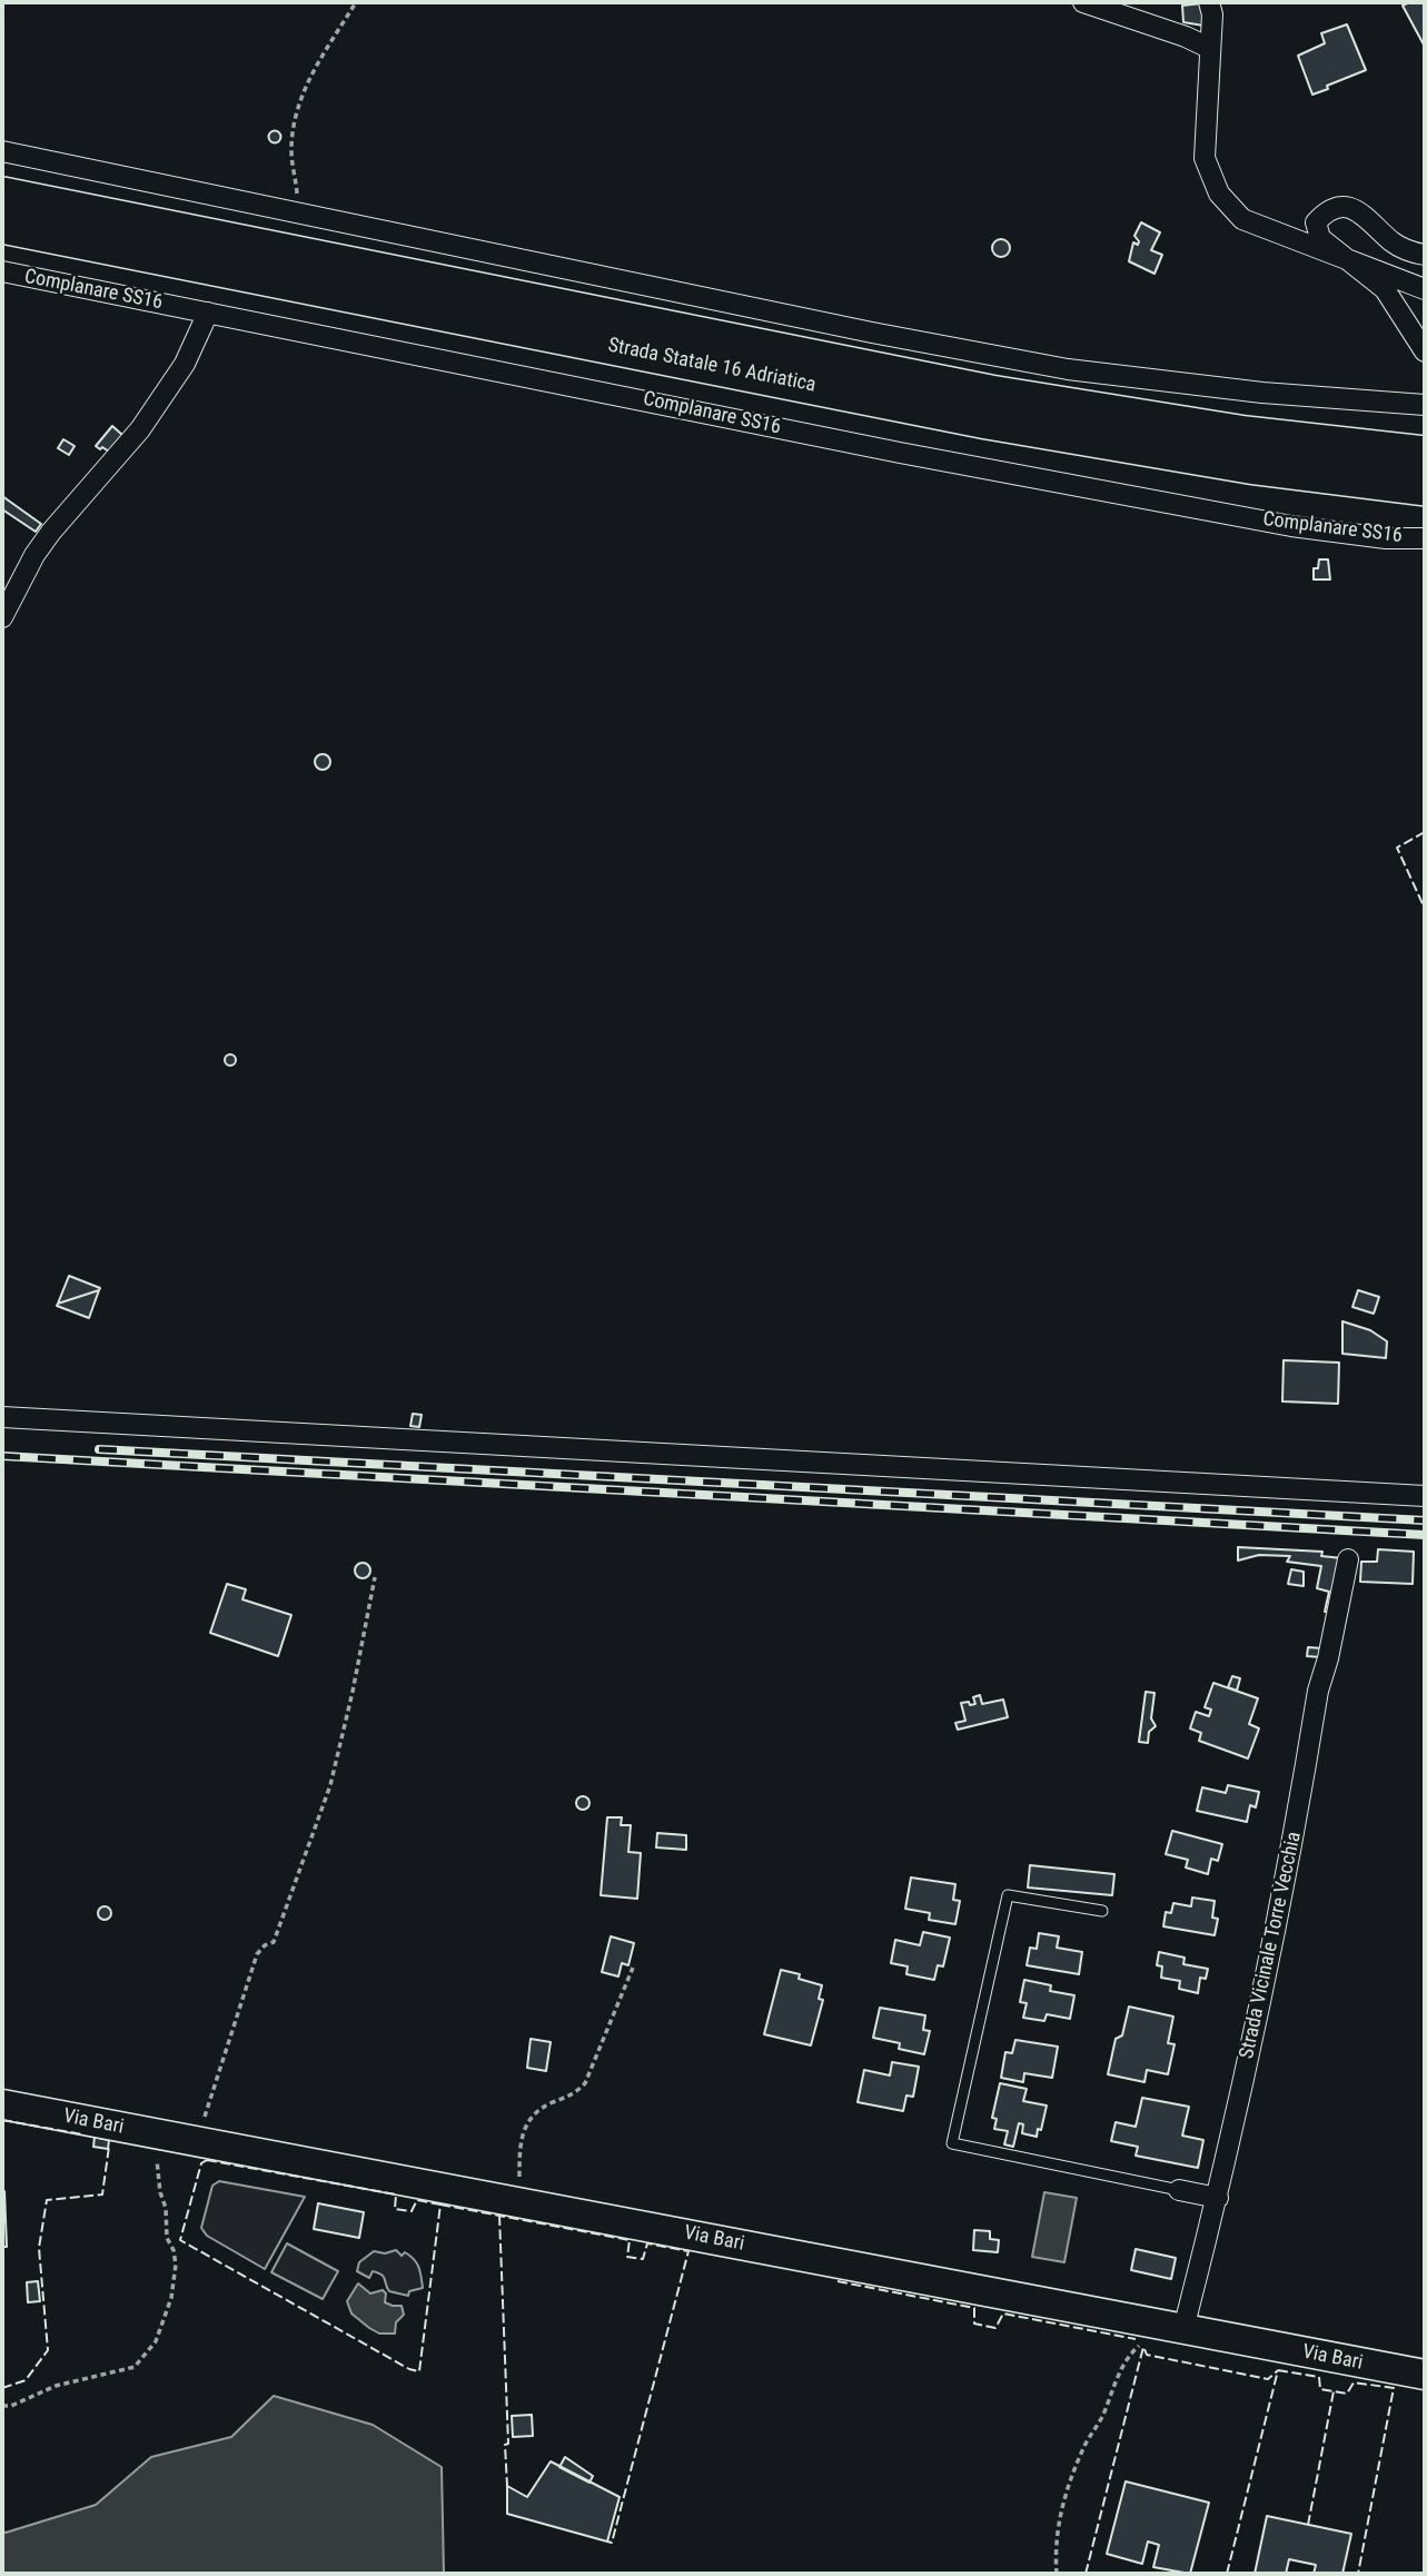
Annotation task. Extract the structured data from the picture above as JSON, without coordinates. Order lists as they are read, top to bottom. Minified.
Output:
{"streets":{"highway":["Strada Statale 16 Adriatica"],"main road":["Via Bari"],"street":["Complanare SS16","Strada Vicinale Torre Vecchia"]},"crossings":[["Strada Vicinale Torre Vecchia","Via Bari"]]}
